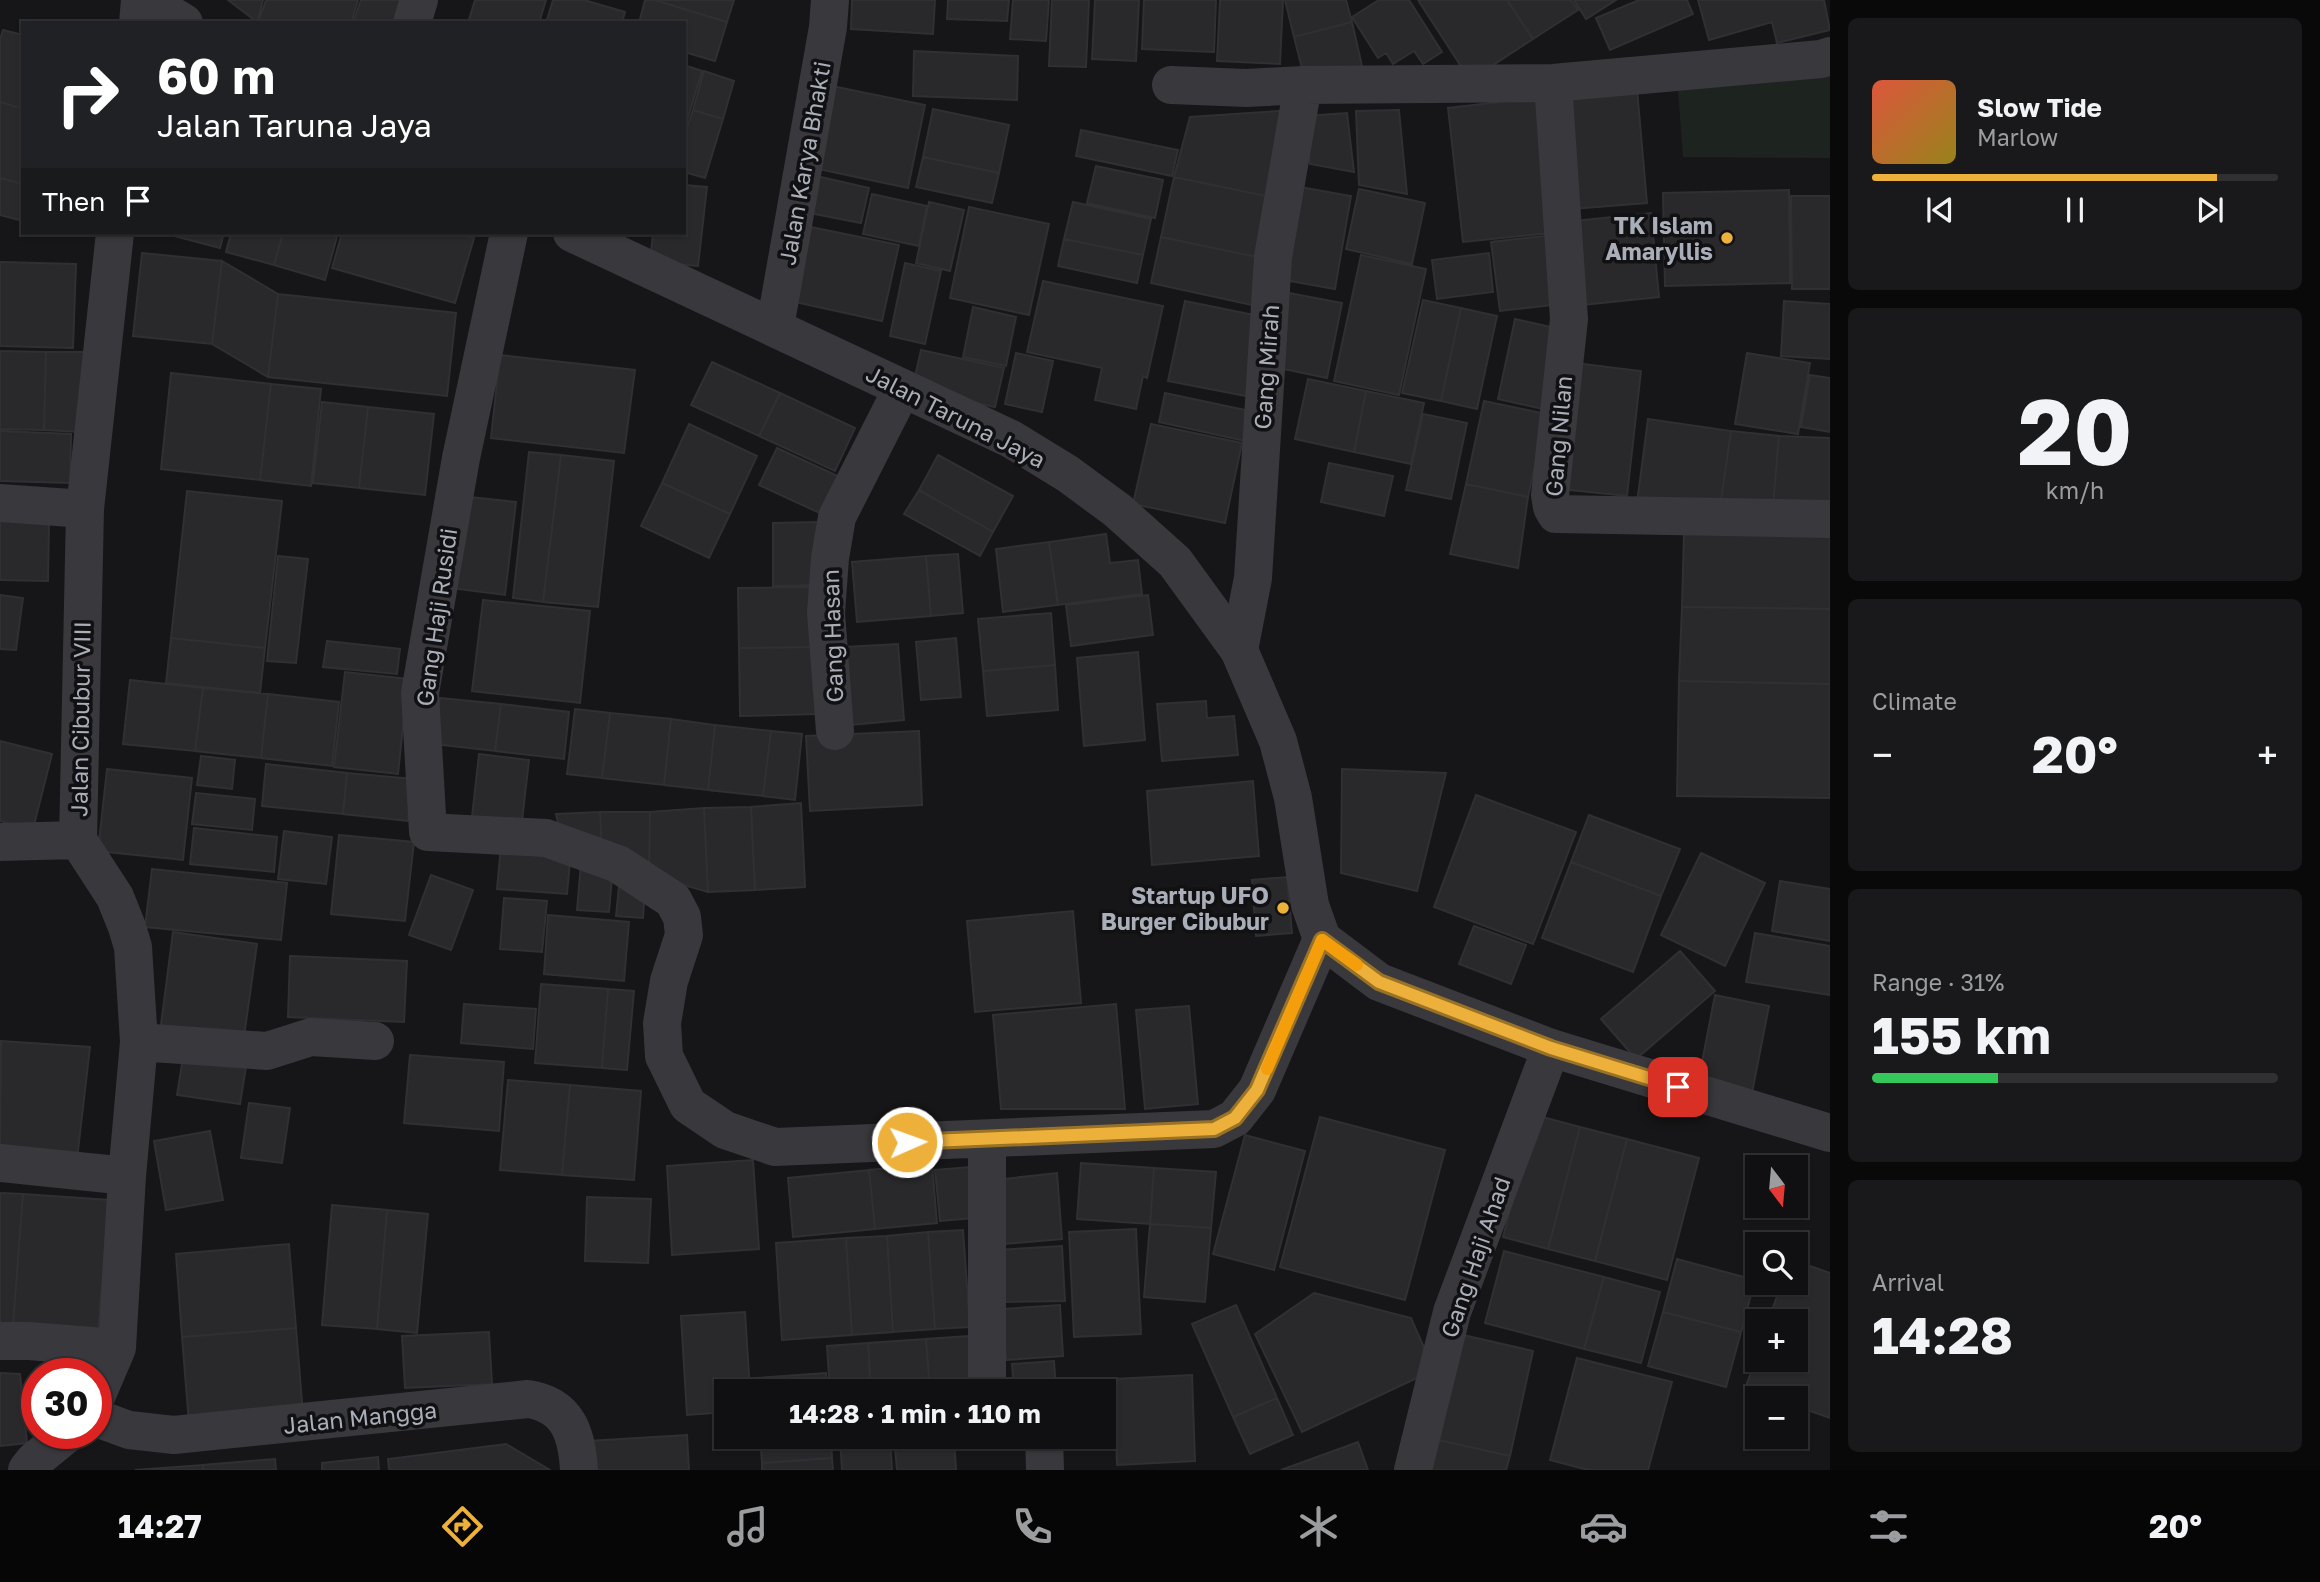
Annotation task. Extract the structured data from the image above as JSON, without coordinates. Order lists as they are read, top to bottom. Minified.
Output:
{"streets":{"street":["Jalan Karya Bhakti","Gang Mirah","Jalan Taruna Jaya","Gang Nilan","Gang Haji Rusidi","Gang Hasan","Jalan Cibubur VIII","Gang Haji Ahad","Jalan Mangga"]},"crossings":[["Jalan Karya Bhakti","Jalan Taruna Jaya"],["Gang Mirah","Jalan Taruna Jaya"],["Jalan Taruna Jaya","Gang Hasan"]],"places":["TK Islam Amaryllis","Startup UFO Burger Cibubur"],"north":"bottom","page":{"turn":["60 m","Jalan Taruna Jaya"],"song":["Slow Tide","Marlow"],"then":"Then","tile":[["20","km/h"],"Climate",["Range · 31%","155 km"],["Arrival","14:28"]],"heat":["−","20°","+"],"map_buttons":["+","−"],"limit":"30","trip":"14:28 · 1 min · 110 m","tabs":["14:27","20°"]}}
